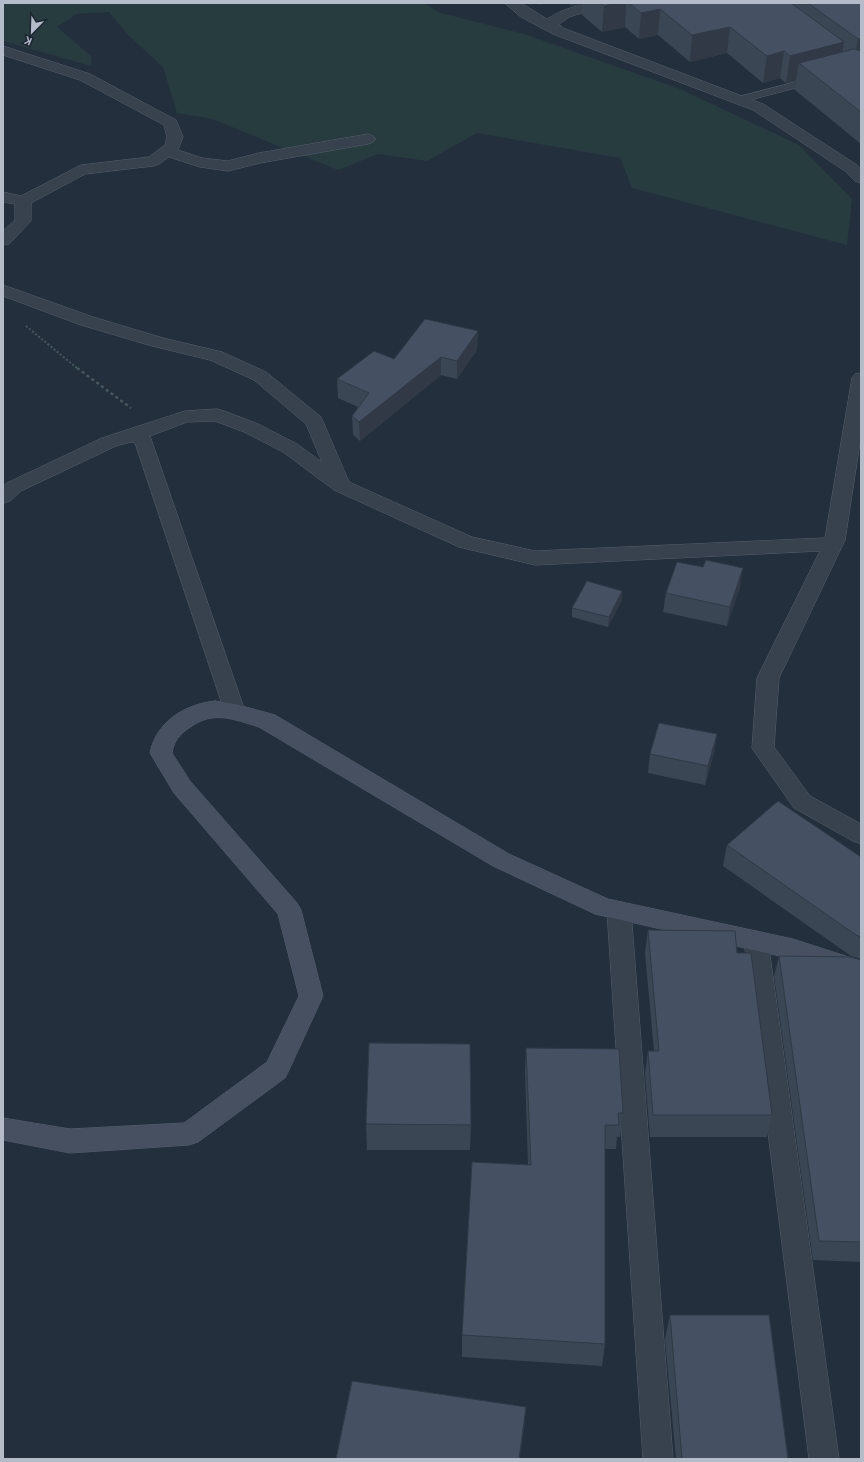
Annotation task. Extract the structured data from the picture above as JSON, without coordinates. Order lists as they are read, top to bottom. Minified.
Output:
{"north":"bottom left"}
